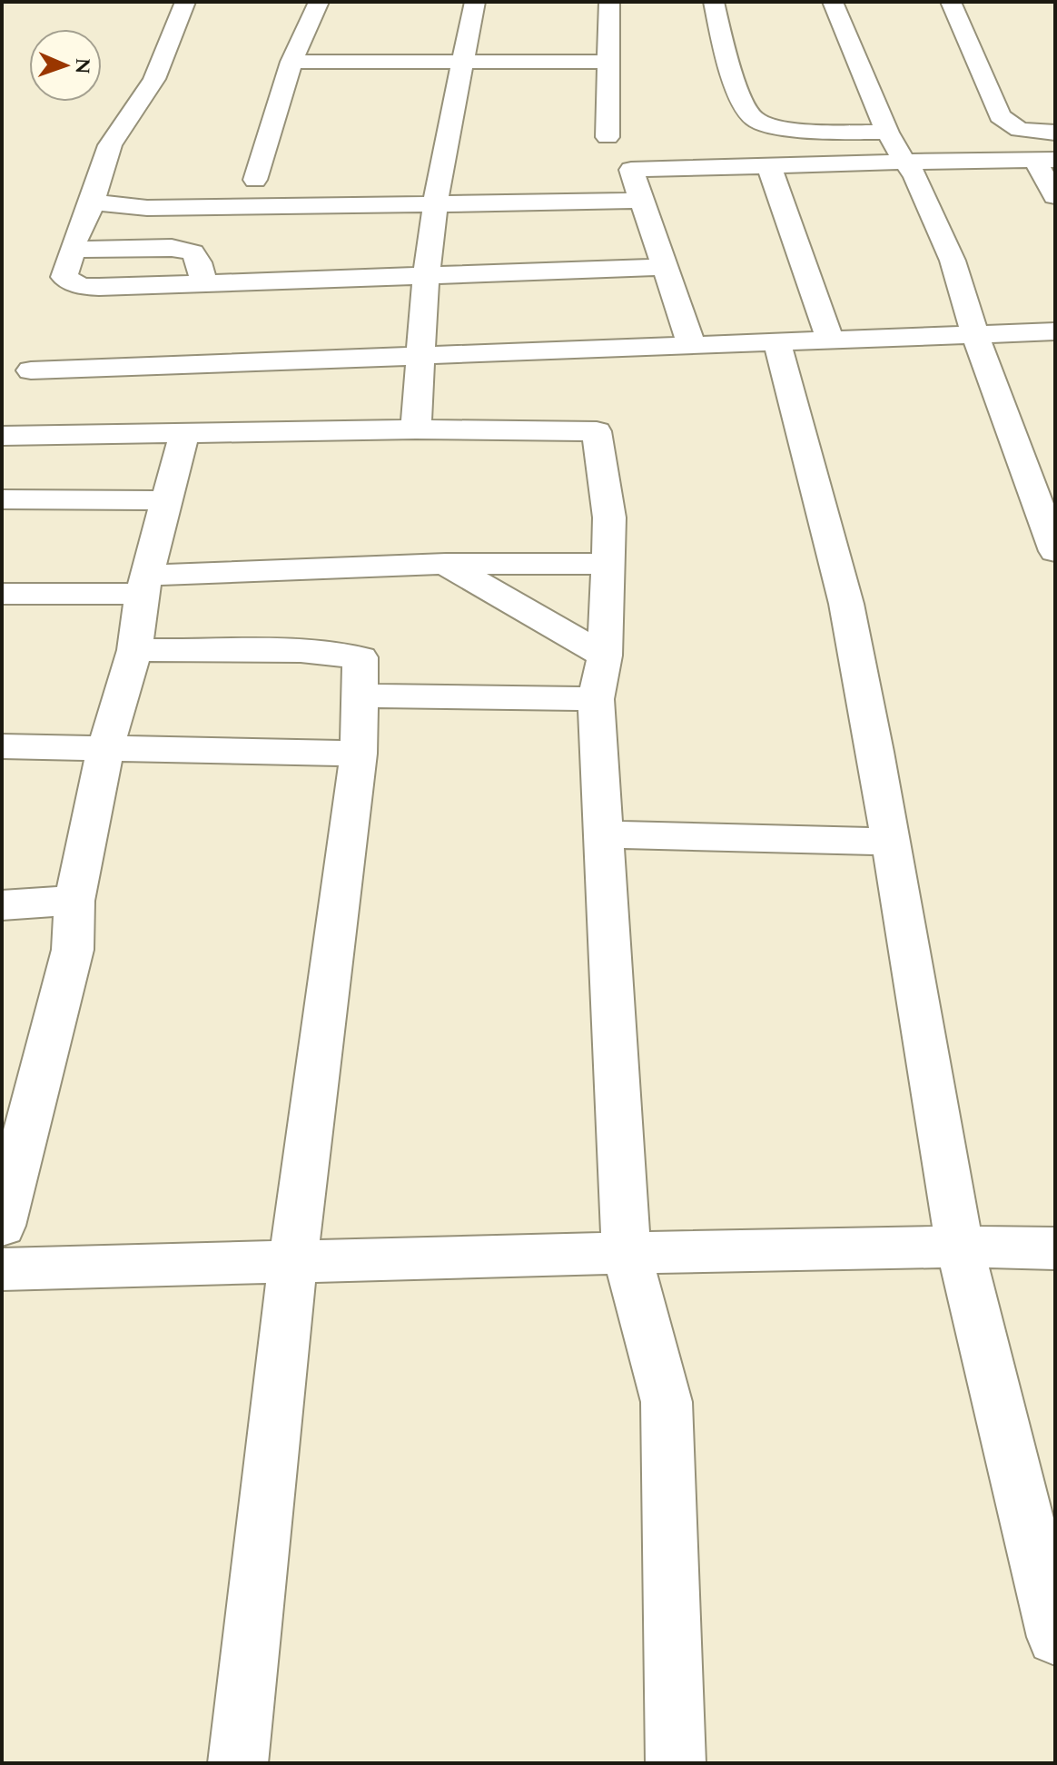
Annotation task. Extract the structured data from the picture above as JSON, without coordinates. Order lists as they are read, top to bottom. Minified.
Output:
{"north":"right"}
